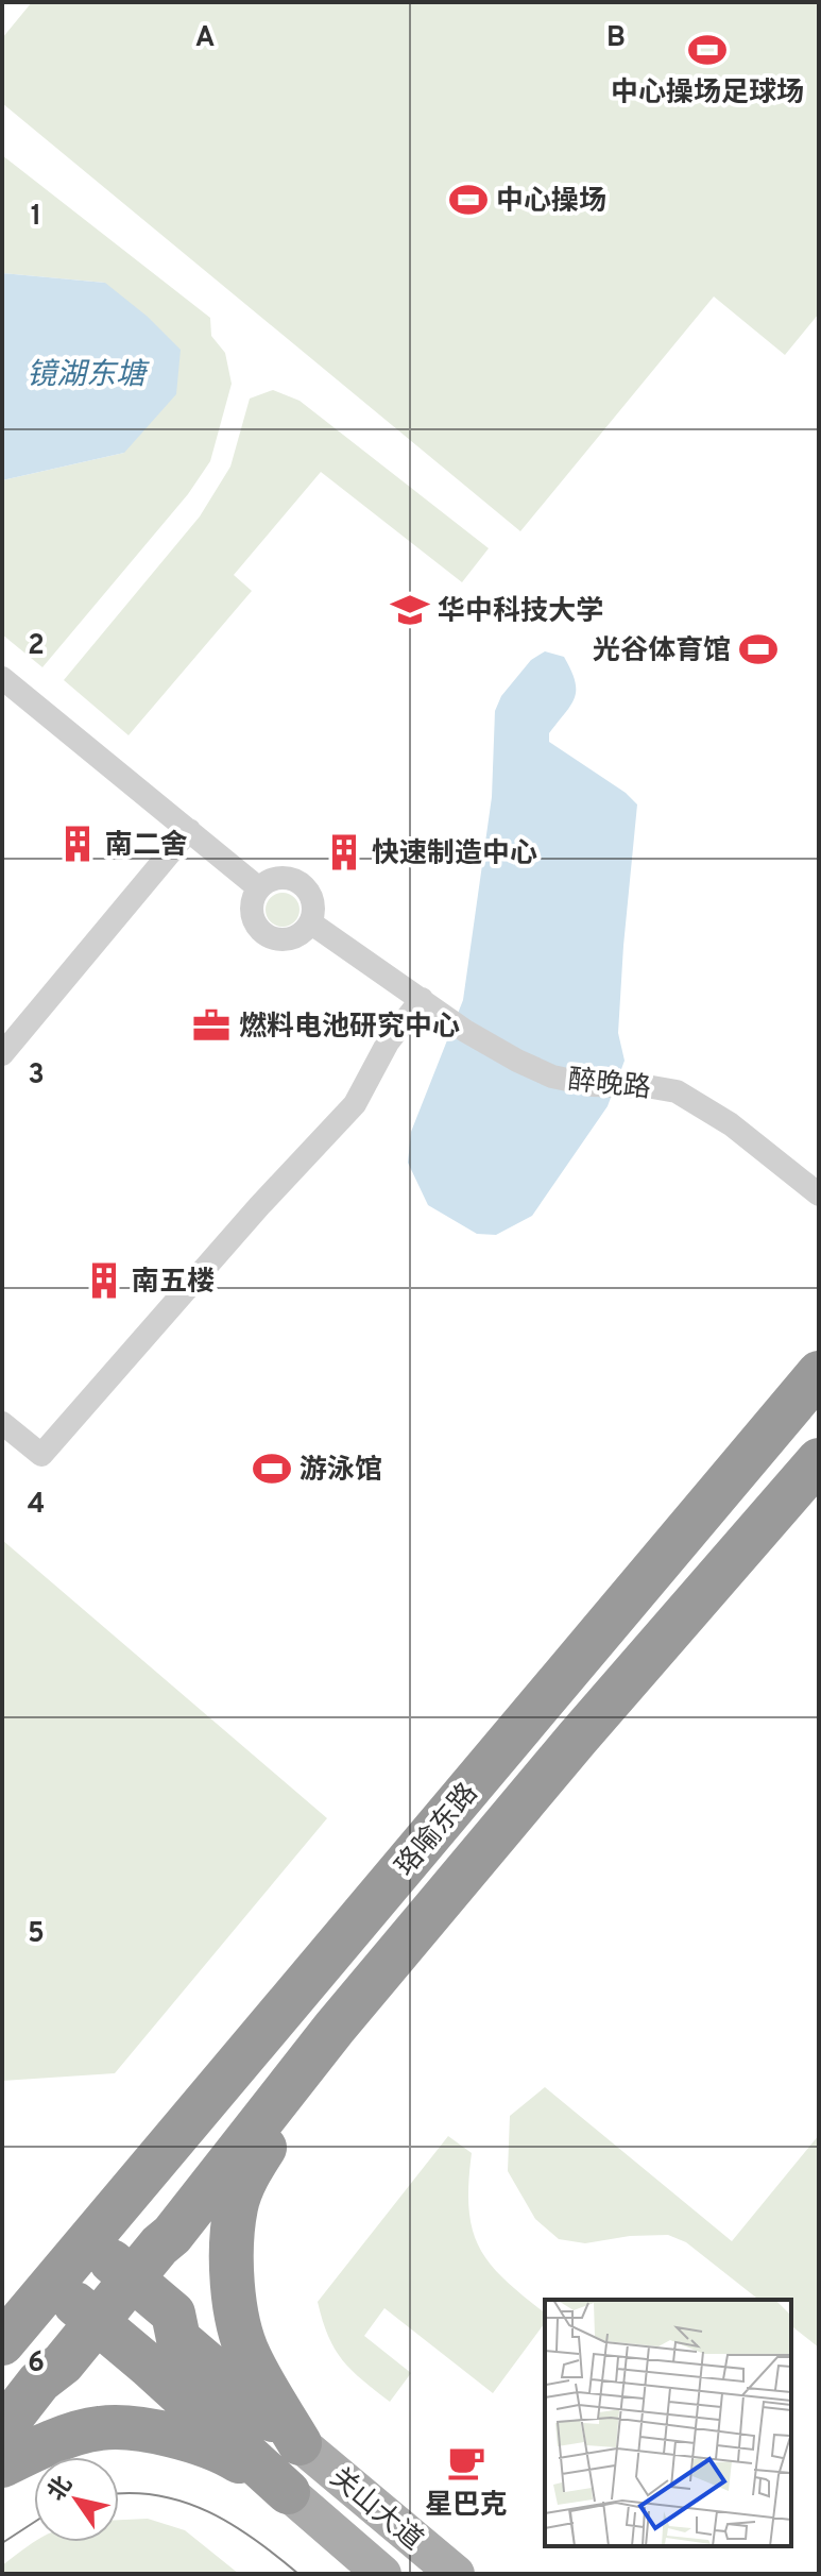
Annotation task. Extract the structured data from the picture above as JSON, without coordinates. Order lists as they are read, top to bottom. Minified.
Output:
{"streets":{"highway":["珞喻东路"],"main road":["关山大道"],"street":["醉晚路"]},"water":["镜湖东塘"],"places":{"sports":["中心操场足球场","中心操场","光谷体育馆","游泳馆"],"school or university":["华中科技大学"],"building":["南二舍","快速制造中心","南五楼"],"office":["燃料电池研究中心"],"cafe":["星巴克"]},"north":"top left","grid":{"columns":["A","B"],"rows":["1","2","3","4","5","6"]}}
